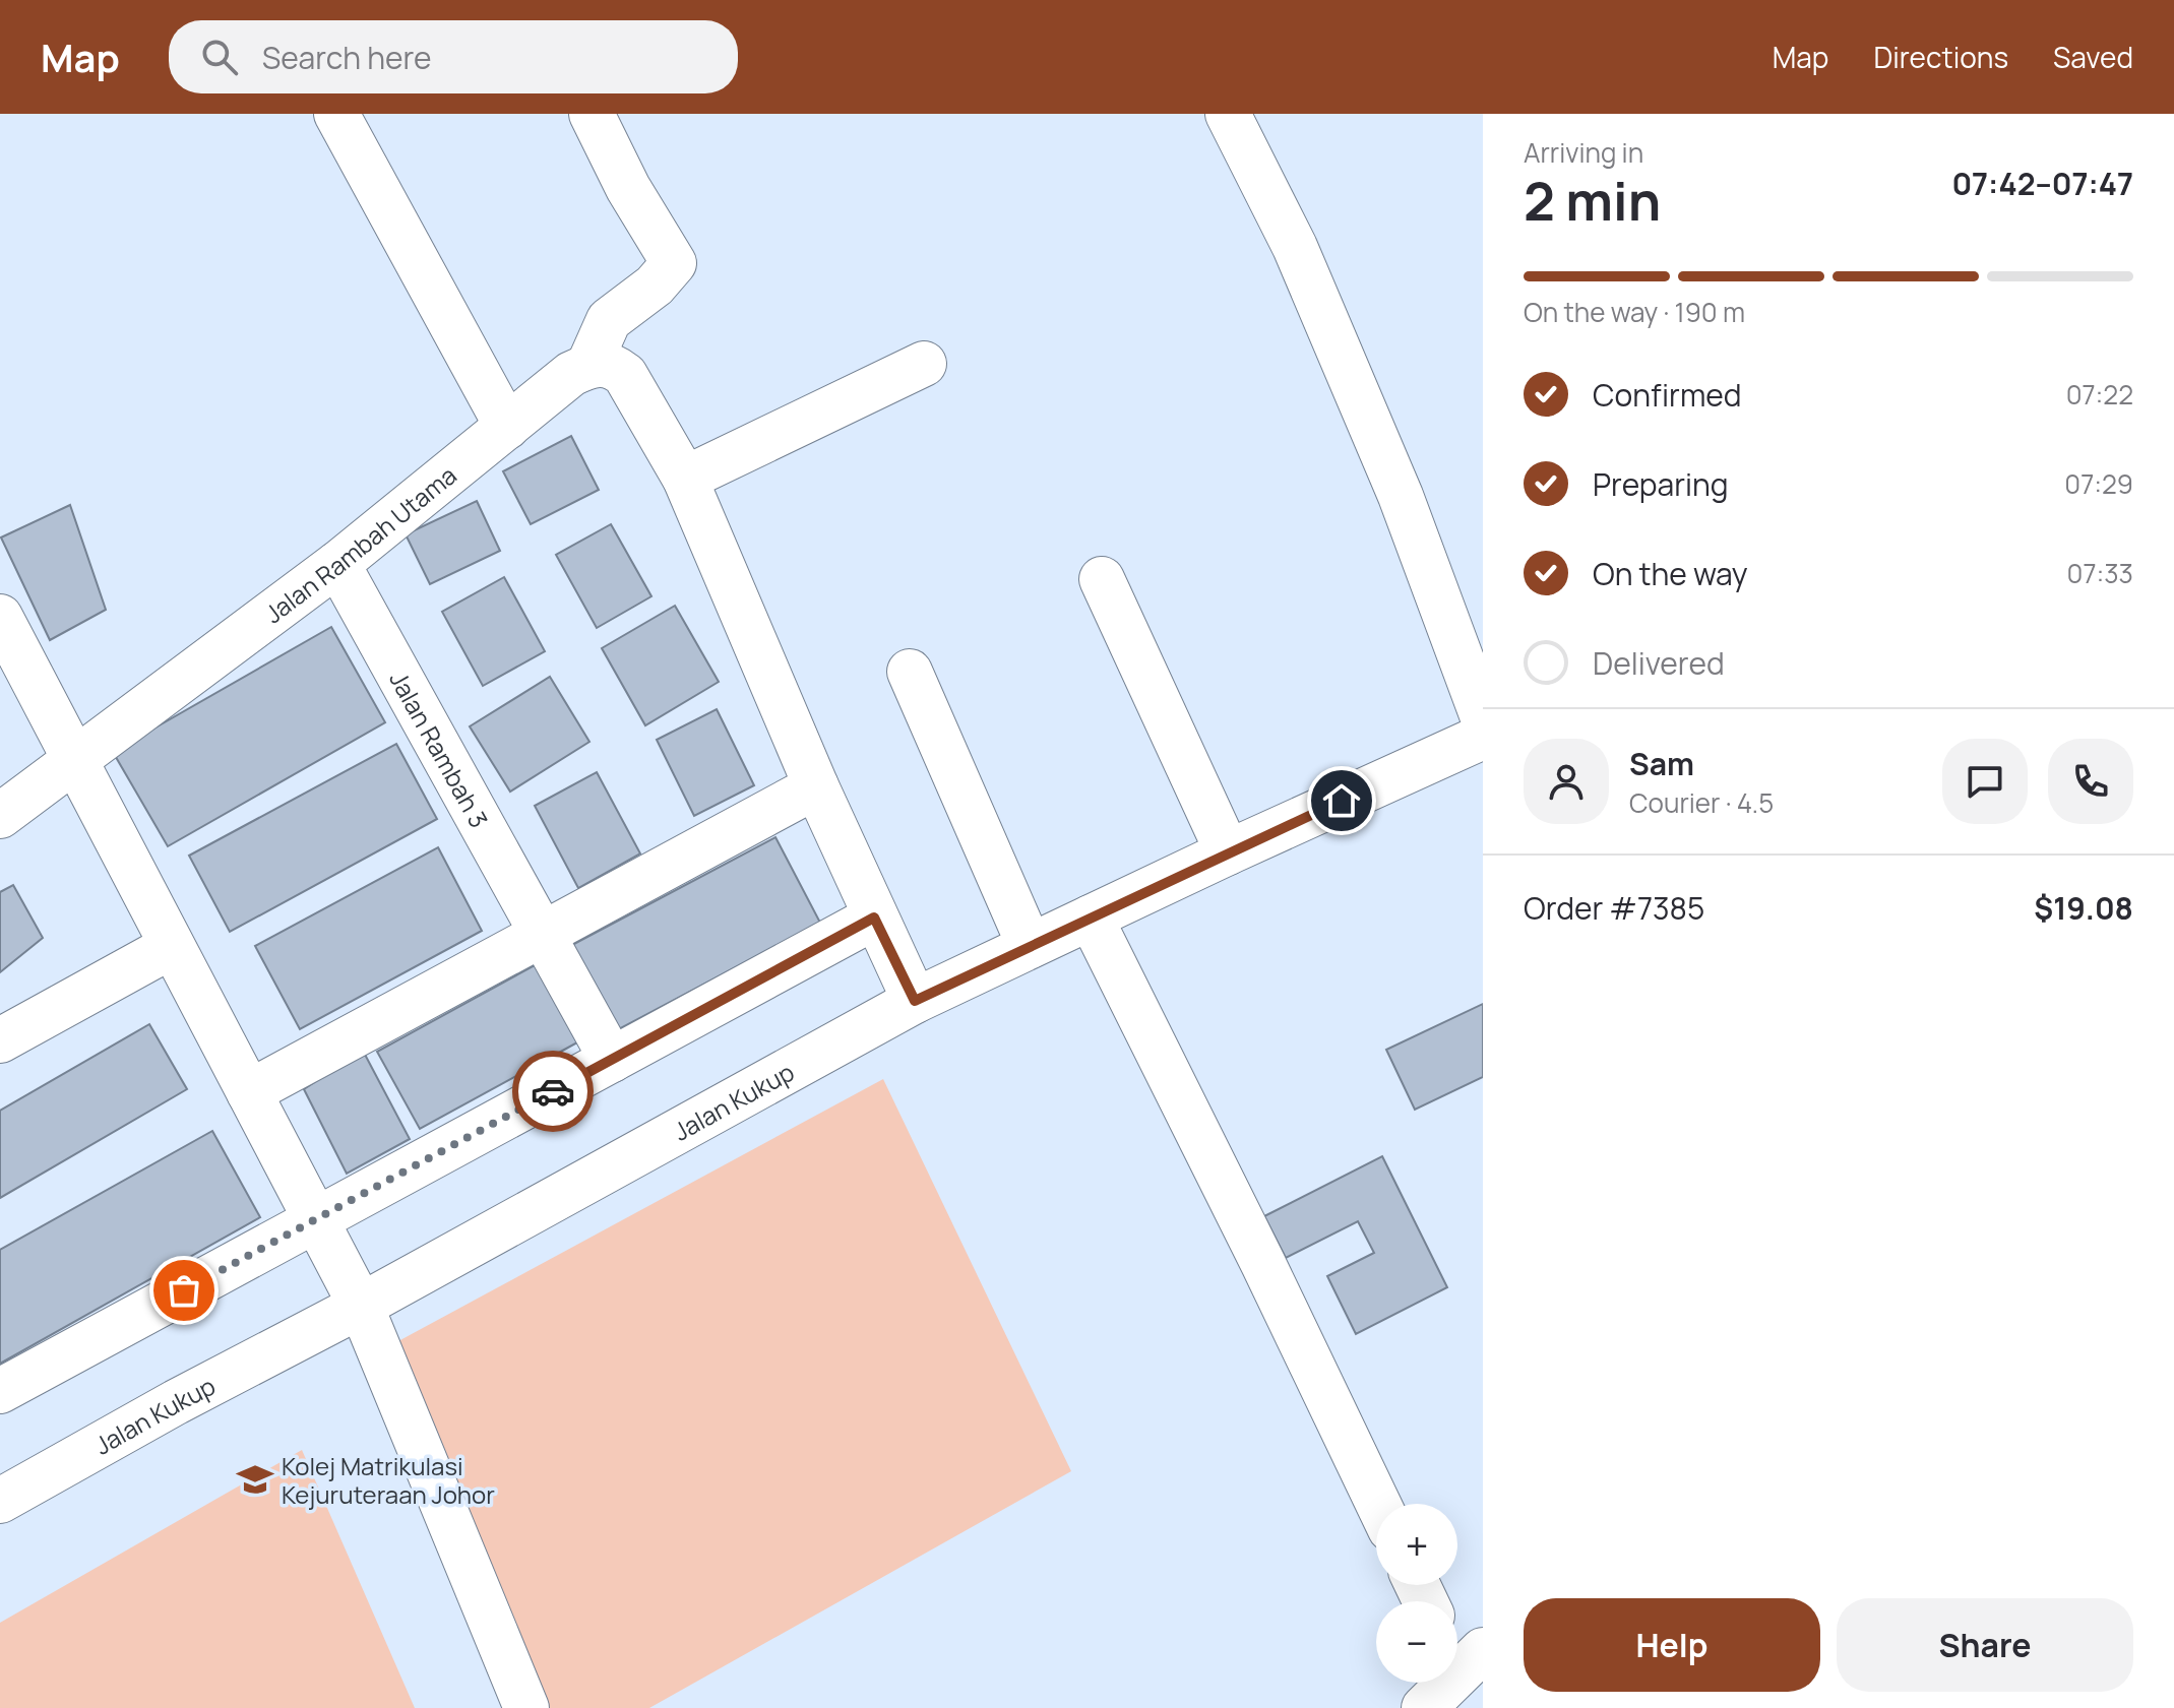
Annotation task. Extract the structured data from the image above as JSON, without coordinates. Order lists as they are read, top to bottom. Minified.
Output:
{"streets":{"street":["Jalan Rambah Utama","Jalan Rambah 3","Jalan Kukup"]},"crossings":[["Jalan Rambah Utama","Jalan Rambah 3"]],"places":{"school or university":["Kolej Matrikulasi Kejuruteraan Johor"]},"page":{"header":"Map","search":"Search here","nav":["Map","Directions","Saved"],"heading":["2 min","Arriving in","07:42–07:47"],"panel":["Sam","Courier · 4.5","Order #7385","$19.08"],"bar":"On the way · 190 m","list":[["Confirmed","07:22"],["Preparing","07:29"],["On the way","07:33"],"Delivered"],"map_buttons":["+","−"],"buttons":["Help","Share"]}}
